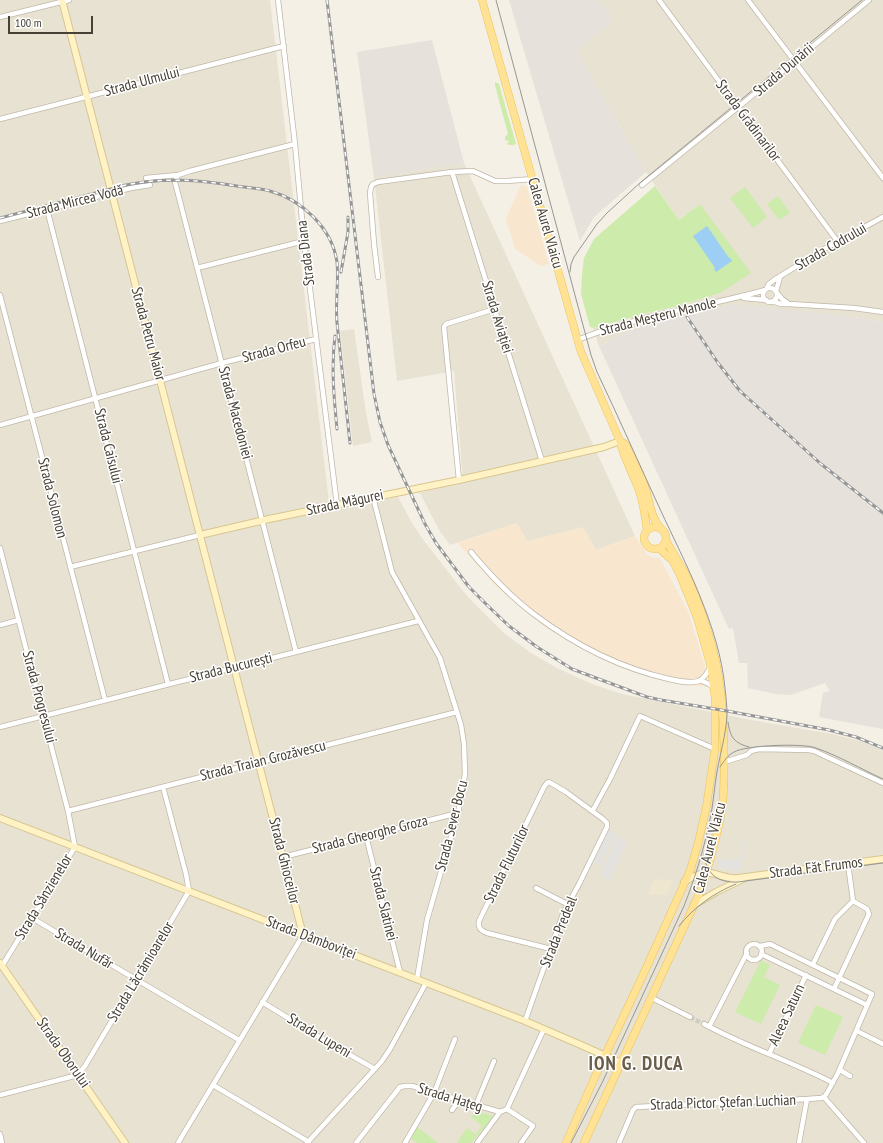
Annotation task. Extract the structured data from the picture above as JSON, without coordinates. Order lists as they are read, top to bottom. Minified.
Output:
{"streets":{"main road":["Calea Aurel Vlaicu"],"street":["Strada Dunării","Strada Ulmului","Strada Grădinarilor","Strada Mircea Vodă","Strada Codrului","Strada Diana","Strada Aviației","Strada Meșteru Manole","Strada Petru Maior","Strada Orfeu","Strada Macedoniei","Strada Caisului","Strada Solomon","Strada Măgurei","Strada București","Strada Progresului","Strada Traian Grozăvescu","Strada Sever Bocu","Strada Gheorghe Groza","Strada Ghioceilor","Strada Fluturilor","Strada Făt Frumos","Strada Sânzienelor","Strada Slatinei","Strada Predeal","Strada Dâmboviței","Strada Nufăr","Strada Lăcrămioarelor","Aleea Saturn","Strada Lupeni","Strada Oborului","Strada Hațeg","Strada Pictor Ștefan Luchian"]},"crossings":[["Strada Dunării","Strada Grădinarilor"],["Strada Ulmului","Strada Diana"],["Strada Ulmului","Strada Petru Maior"],["Strada Grădinarilor","Strada Codrului"],["Strada Mircea Vodă","Strada Petru Maior"],["Strada Mircea Vodă","Strada Caisului"],["Calea Aurel Vlaicu","Strada Meșteru Manole"],["Calea Aurel Vlaicu","Strada Măgurei"],["Calea Aurel Vlaicu","Strada Făt Frumos"],["Calea Aurel Vlaicu","Strada Dâmboviței"],["Strada Diana","Strada Orfeu"],["Strada Diana","Strada Măgurei"],["Strada Aviației","Strada Măgurei"],["Strada Petru Maior","Strada Orfeu"],["Strada Petru Maior","Strada Măgurei"],["Strada Petru Maior","Strada București"],["Strada Petru Maior","Strada Ghioceilor"],["Strada Orfeu","Strada Macedoniei"],["Strada Orfeu","Strada Caisului"],["Strada Orfeu","Strada Solomon"],["Strada Macedoniei","Strada Măgurei"],["Strada Macedoniei","Strada București"],["Strada Caisului","Strada Măgurei"],["Strada Caisului","Strada București"],["Strada Solomon","Strada Măgurei"],["Strada Solomon","Strada București"],["Strada Măgurei","Strada Sever Bocu"],["Strada București","Strada Progresului"],["Strada București","Strada Sever Bocu"],["Strada București","Strada Ghioceilor"],["Strada Progresului","Strada Traian Grozăvescu"],["Strada Progresului","Strada Sânzienelor"],["Strada Progresului","Strada Dâmboviței"],["Strada Traian Grozăvescu","Strada Sever Bocu"],["Strada Traian Grozăvescu","Strada Ghioceilor"],["Strada Sever Bocu","Strada Gheorghe Groza"],["Strada Sever Bocu","Strada Dâmboviței"],["Strada Gheorghe Groza","Strada Ghioceilor"],["Strada Gheorghe Groza","Strada Slatinei"],["Strada Ghioceilor","Strada Dâmboviței"],["Strada Fluturilor","Strada Predeal"],["Strada Sânzienelor","Strada Dâmboviței"],["Strada Sânzienelor","Strada Nufăr"],["Strada Sânzienelor","Strada Oborului"],["Strada Slatinei","Strada Dâmboviței"],["Strada Predeal","Strada Dâmboviței"],["Strada Dâmboviței","Strada Lăcrămioarelor"],["Strada Nufăr","Strada Lăcrămioarelor"],["Strada Lăcrămioarelor","Strada Oborului"]],"districts":["ION G. DUCA"],"scale_bar":"100 m"}
